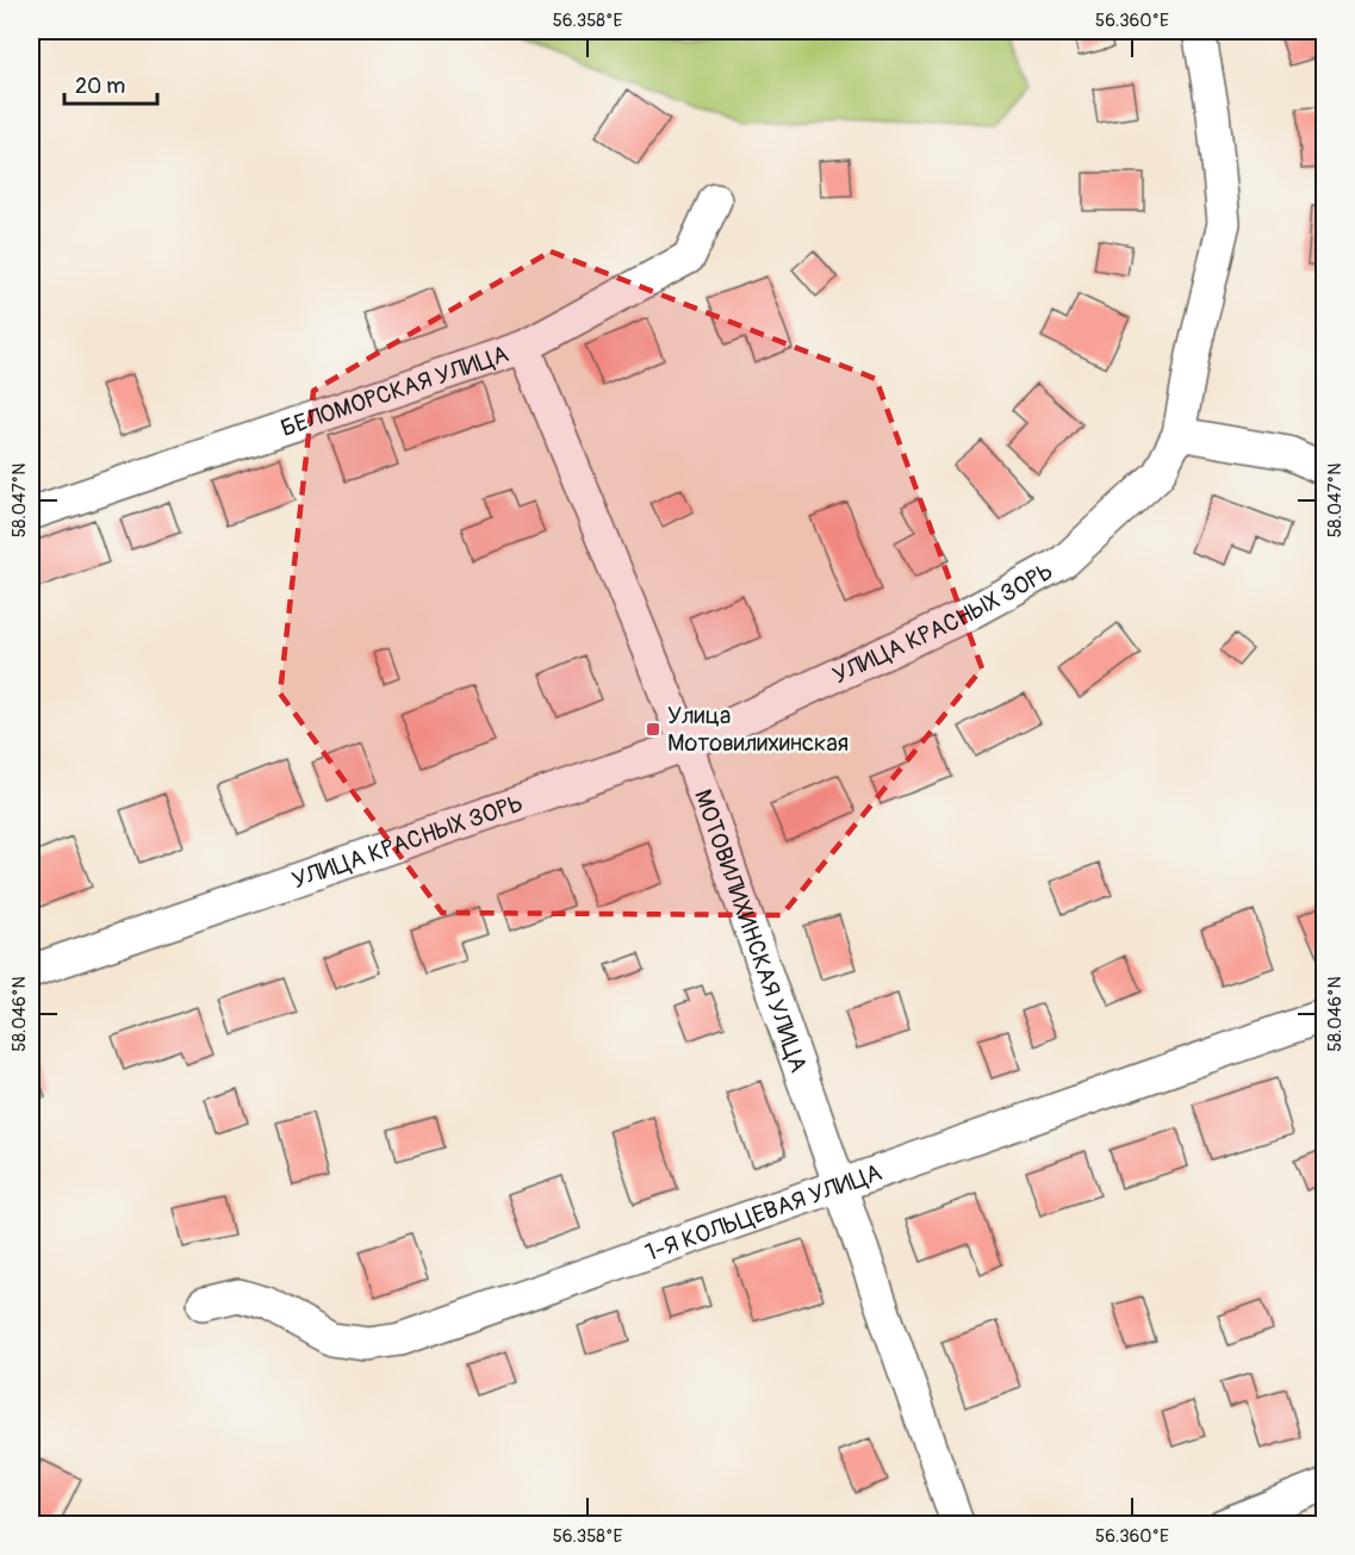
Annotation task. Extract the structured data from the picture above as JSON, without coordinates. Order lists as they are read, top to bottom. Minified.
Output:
{"streets":{"street":["БЕЛОМОРСКАЯ УЛИЦА","УЛИЦА КРАСНЫХ ЗОРЬ","МОТОВИЛИХИНСКАЯ УЛИЦА","1-Я КОЛЬЦЕВАЯ УЛИЦА"]},"crossings":[["БЕЛОМОРСКАЯ УЛИЦА","МОТОВИЛИХИНСКАЯ УЛИЦА"],["УЛИЦА КРАСНЫХ ЗОРЬ","МОТОВИЛИХИНСКАЯ УЛИЦА"],["МОТОВИЛИХИНСКАЯ УЛИЦА","1-Я КОЛЬЦЕВАЯ УЛИЦА"]],"places":{"transit":["Улица Мотовилихинская"]},"scale_bar":"20 m","coordinates":["56.358°E","56.360°E","58.047°N","58.046°N"]}
